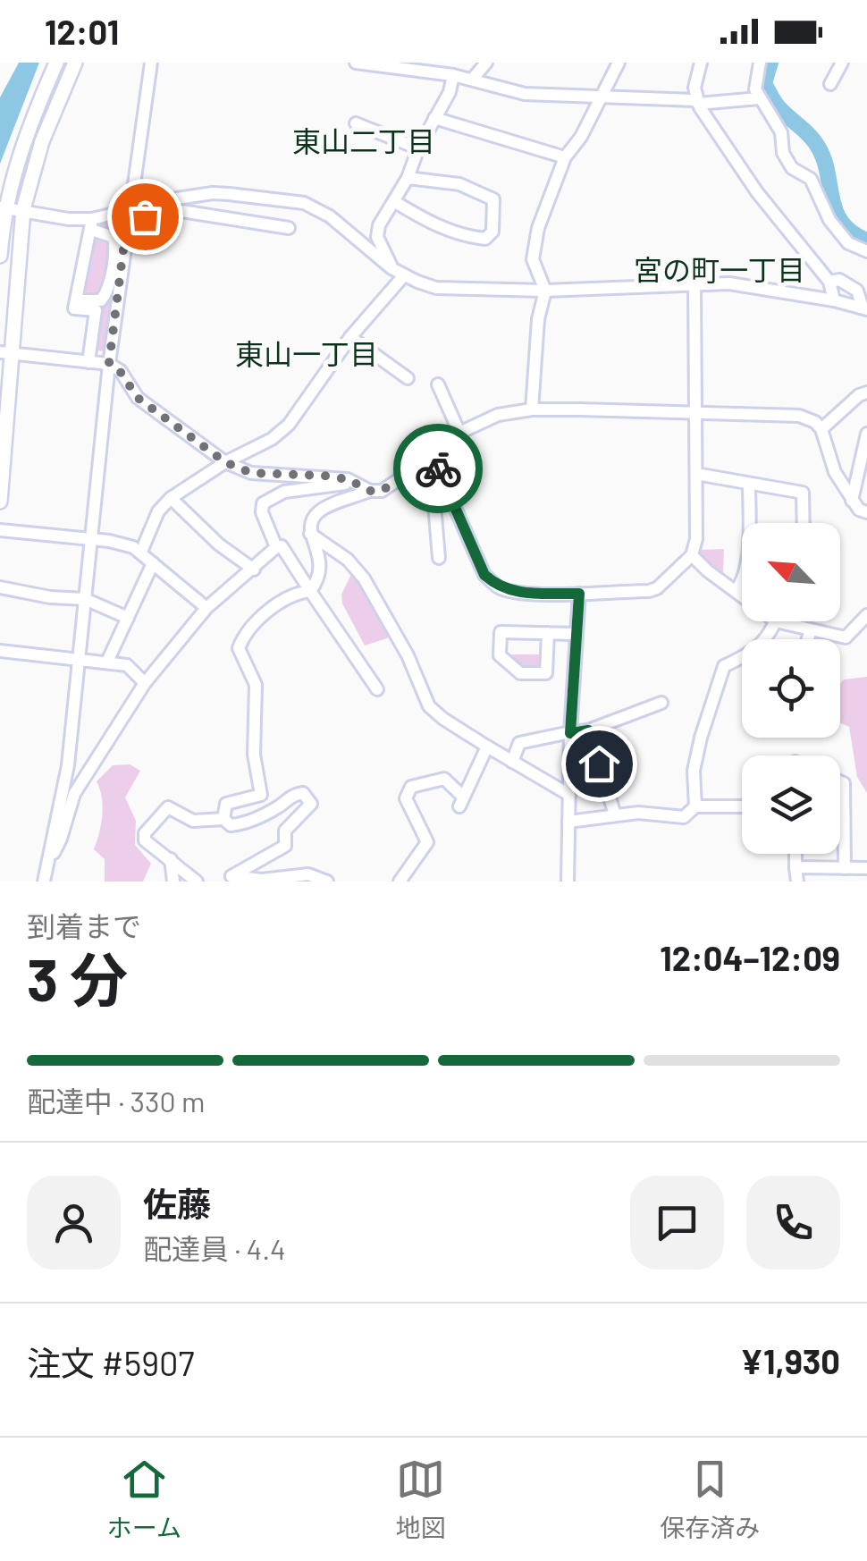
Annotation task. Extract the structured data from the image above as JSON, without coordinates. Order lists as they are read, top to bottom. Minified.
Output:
{"districts":["東山二丁目","宮の町一丁目","東山一丁目"],"north":"top left","page":{"status":"12:01","heading":["3 分","到着まで","12:04–12:09"],"panel":["佐藤","配達員 · 4.4","注文 #5907","¥1,930"],"bar":"配達中 · 330 m","tabs":["ホーム","地図","保存済み"]}}
